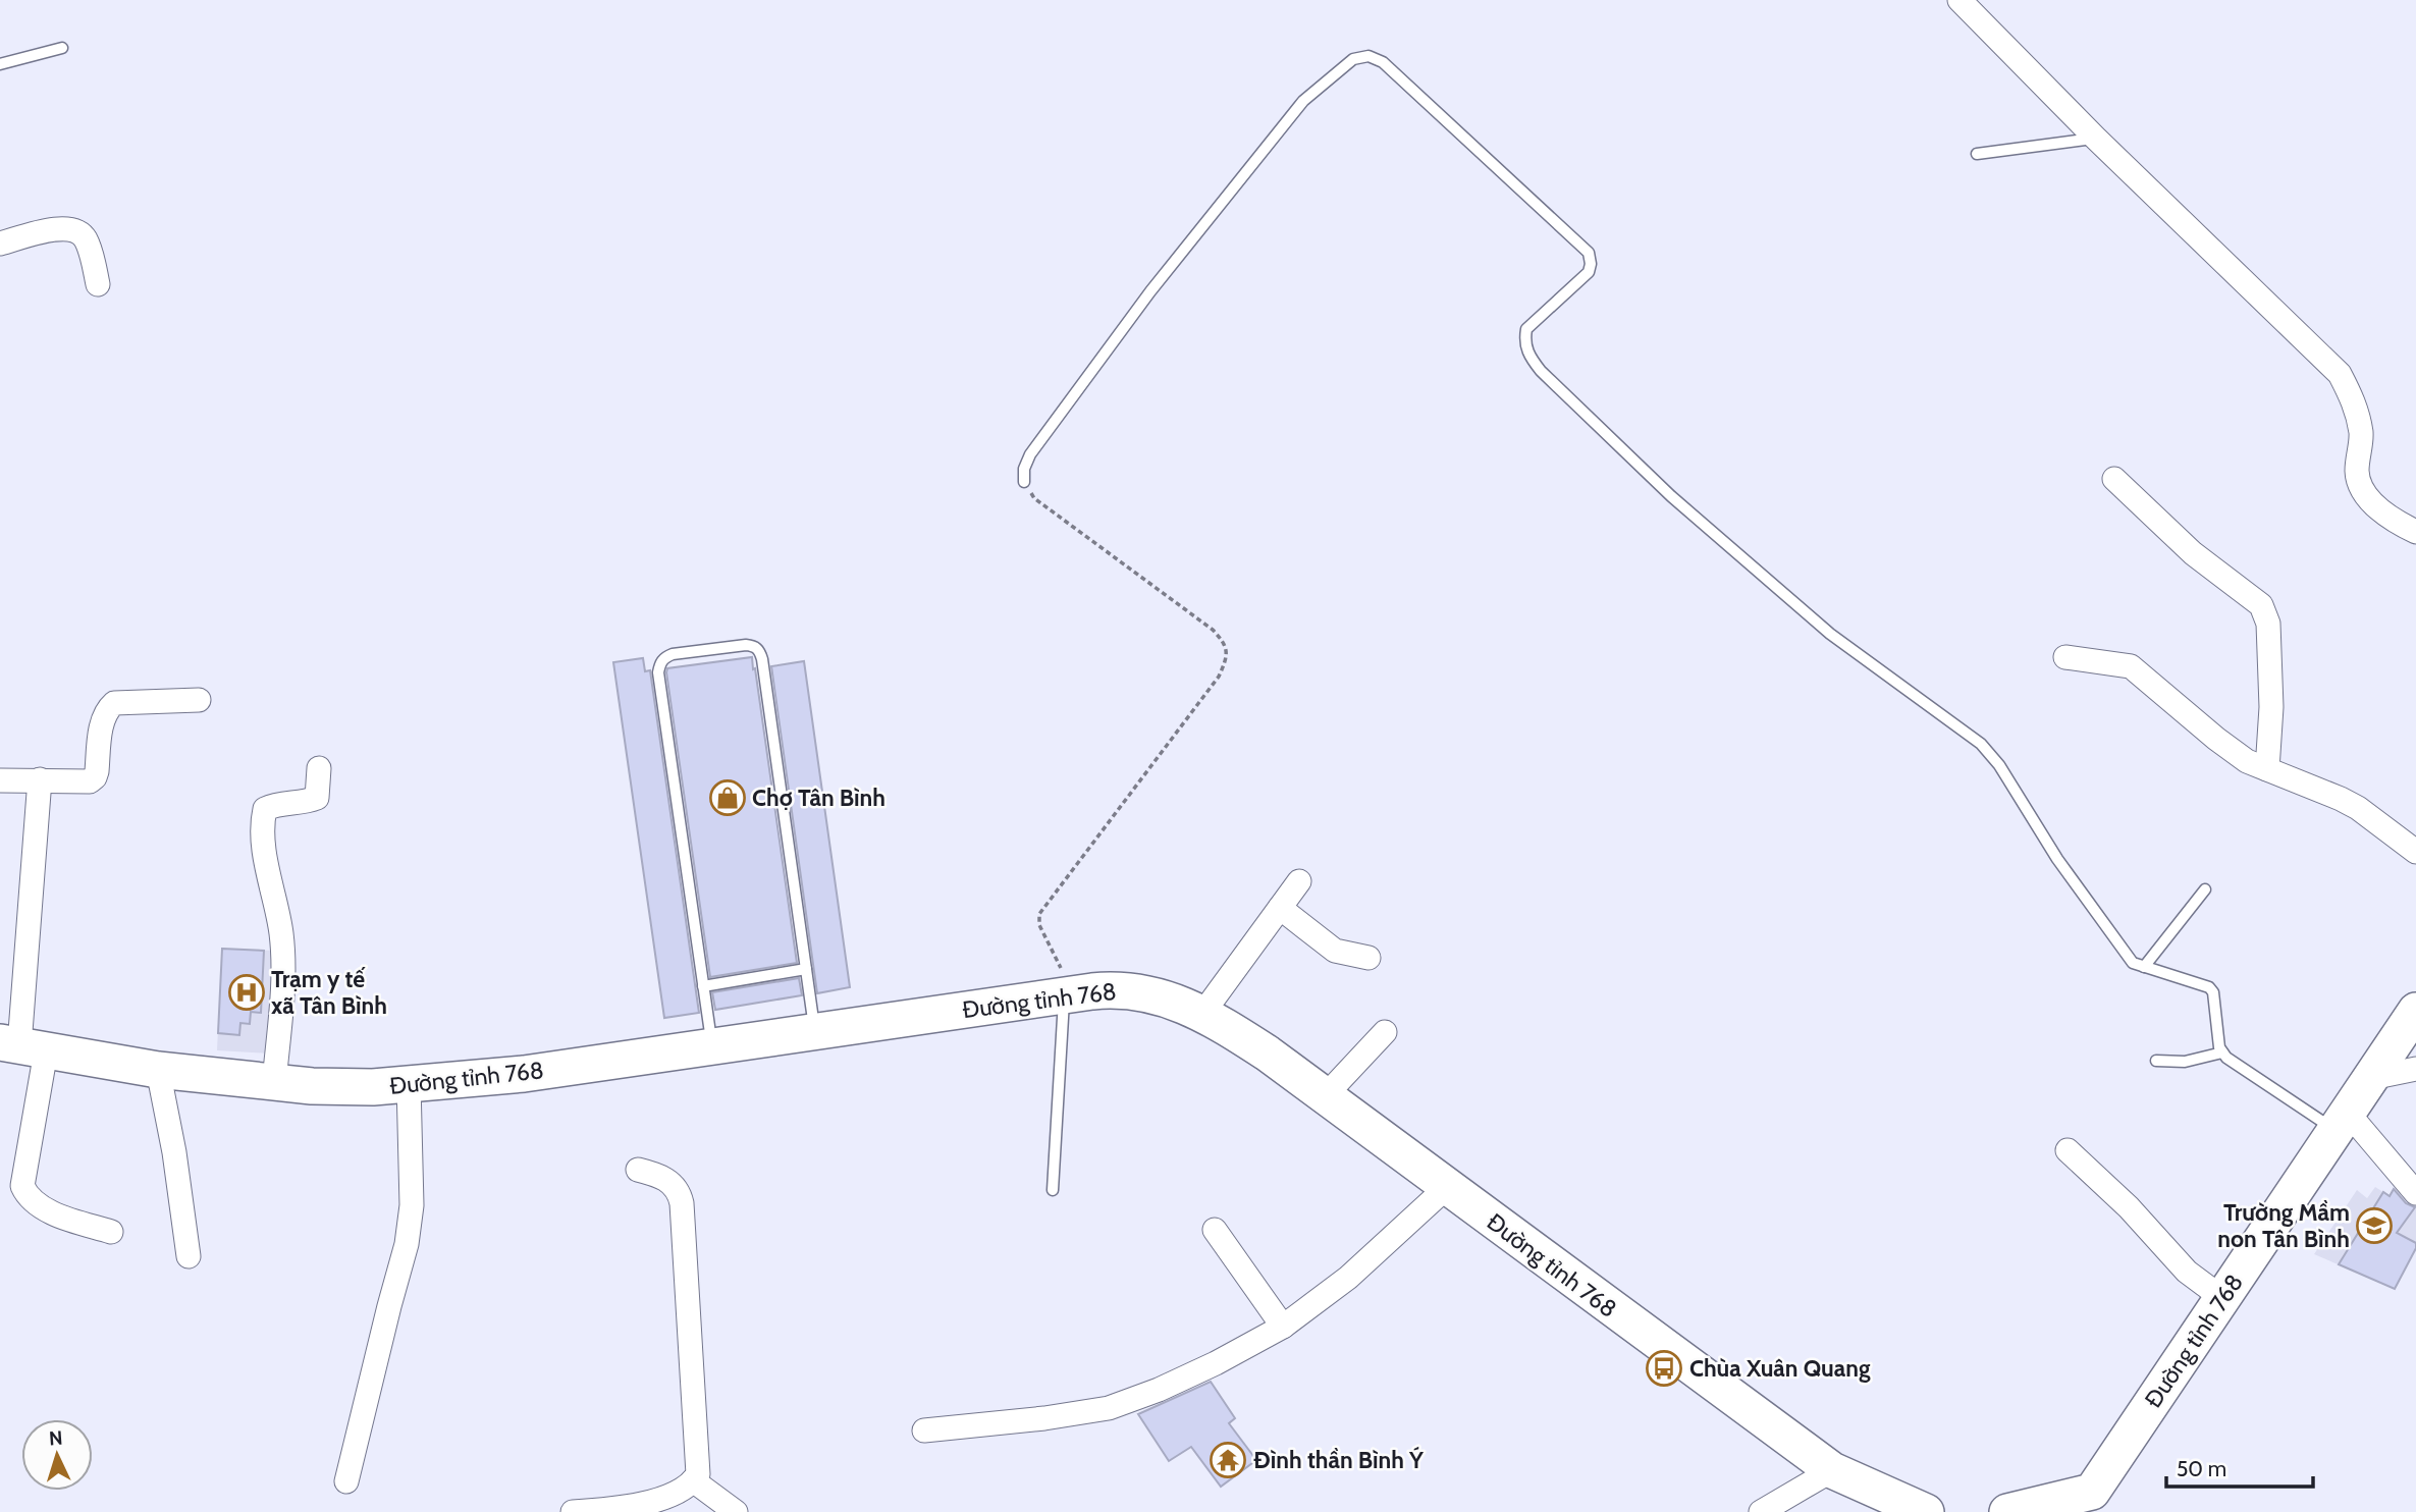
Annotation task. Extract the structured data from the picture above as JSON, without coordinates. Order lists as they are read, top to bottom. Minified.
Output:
{"streets":{"main road":["Đường tỉnh 768"]},"places":{"shop":["Chợ Tân Bình"],"hospital":["Trạm y tế xã Tân Bình"],"school or university":["Trường Mầm non Tân Bình"],"bus stop":["Chùa Xuân Quang"],"temple":["Đình thần Bình Ý"]},"scale_bar":"50 m","north":"top"}
